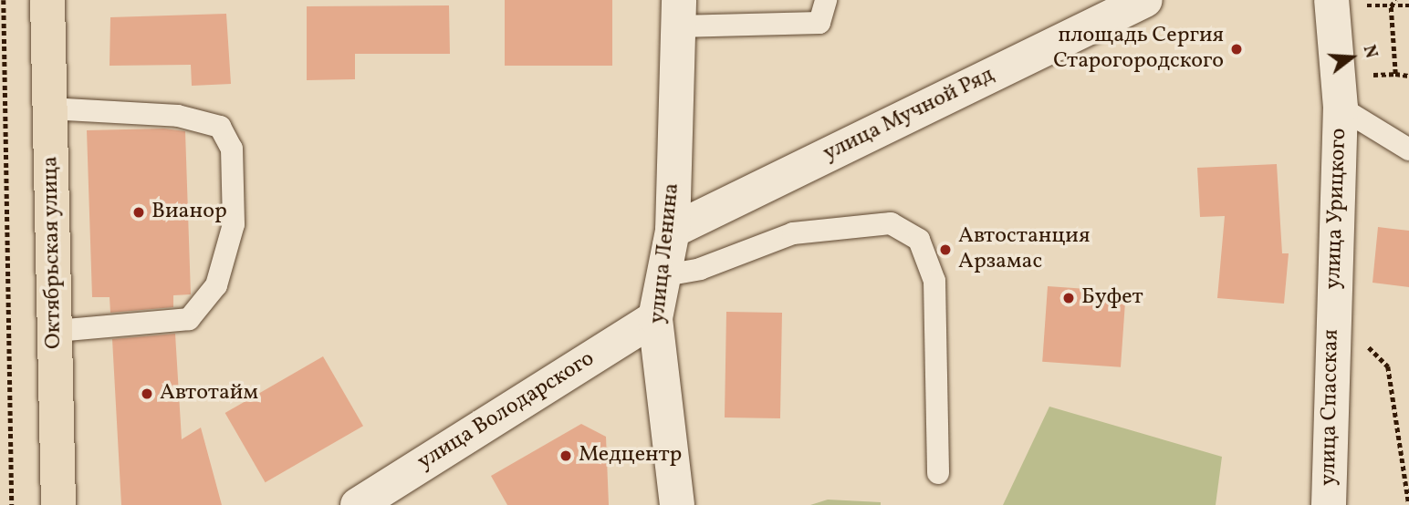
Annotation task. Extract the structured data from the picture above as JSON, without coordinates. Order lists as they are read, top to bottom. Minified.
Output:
{"streets":{"main road":["улица Мучной Ряд","улица Урицкого","Октябрьская улица","улица Ленина","улица Спасская","улица Володарского"]},"crossings":[["улица Мучной Ряд","улица Ленина"],["улица Урицкого","улица Спасская"],["улица Ленина","улица Володарского"]],"places":["площадь Сергия Старогородского","Вианор","Автостанция Арзамас","Буфет","Автотайм","Медцентр"],"north":"right"}
